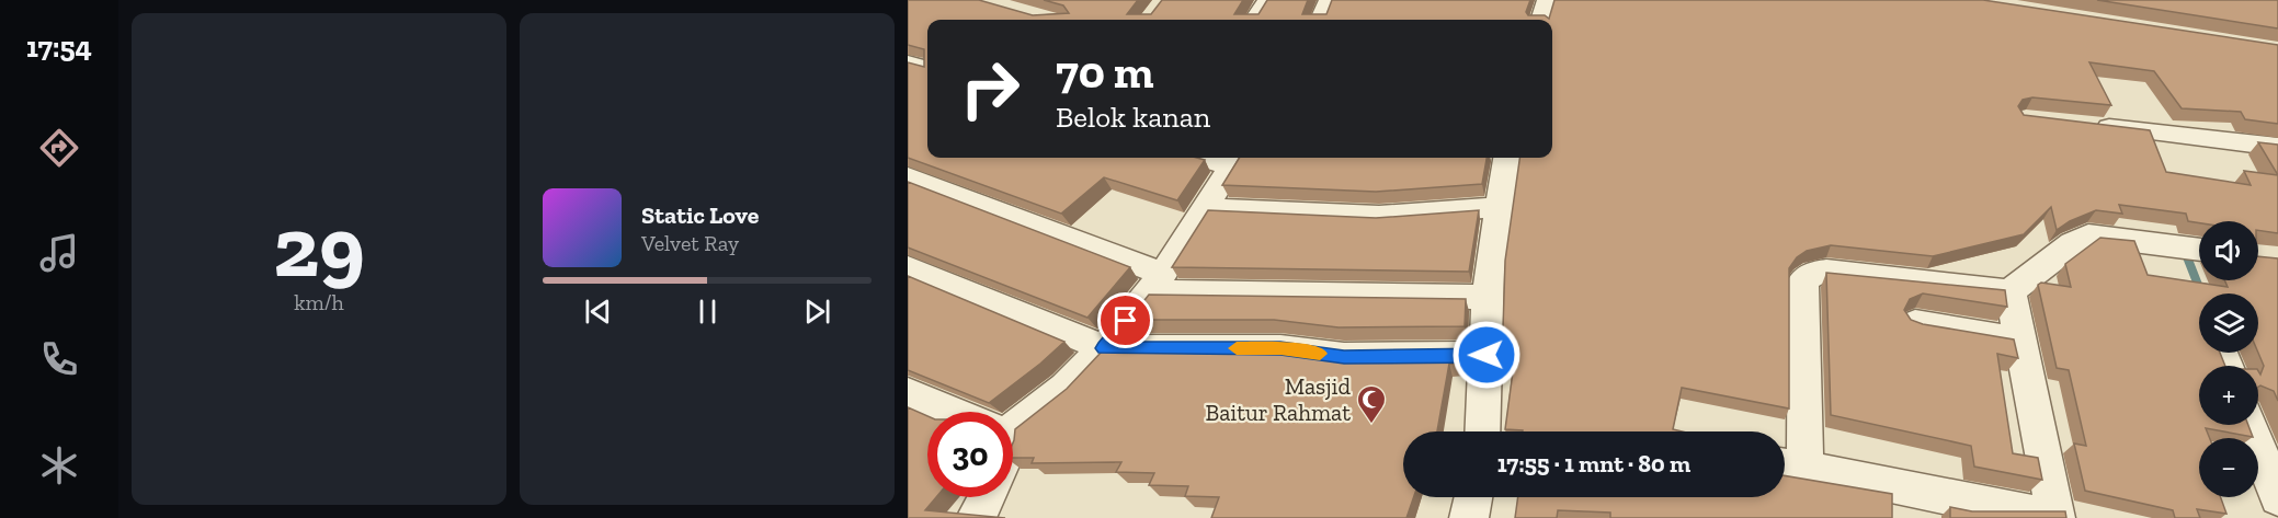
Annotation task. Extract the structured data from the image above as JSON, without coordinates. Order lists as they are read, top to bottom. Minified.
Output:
{"places":{"mosque":["Masjid Baitur Rahmat"]},"page":{"tabs":"17:54","tile":["29","km/h"],"turn":["70 m","Belok kanan"],"song":["Static Love","Velvet Ray"],"map_buttons":["+","−"],"limit":"30","trip":"17:55 · 1 mnt · 80 m"}}
